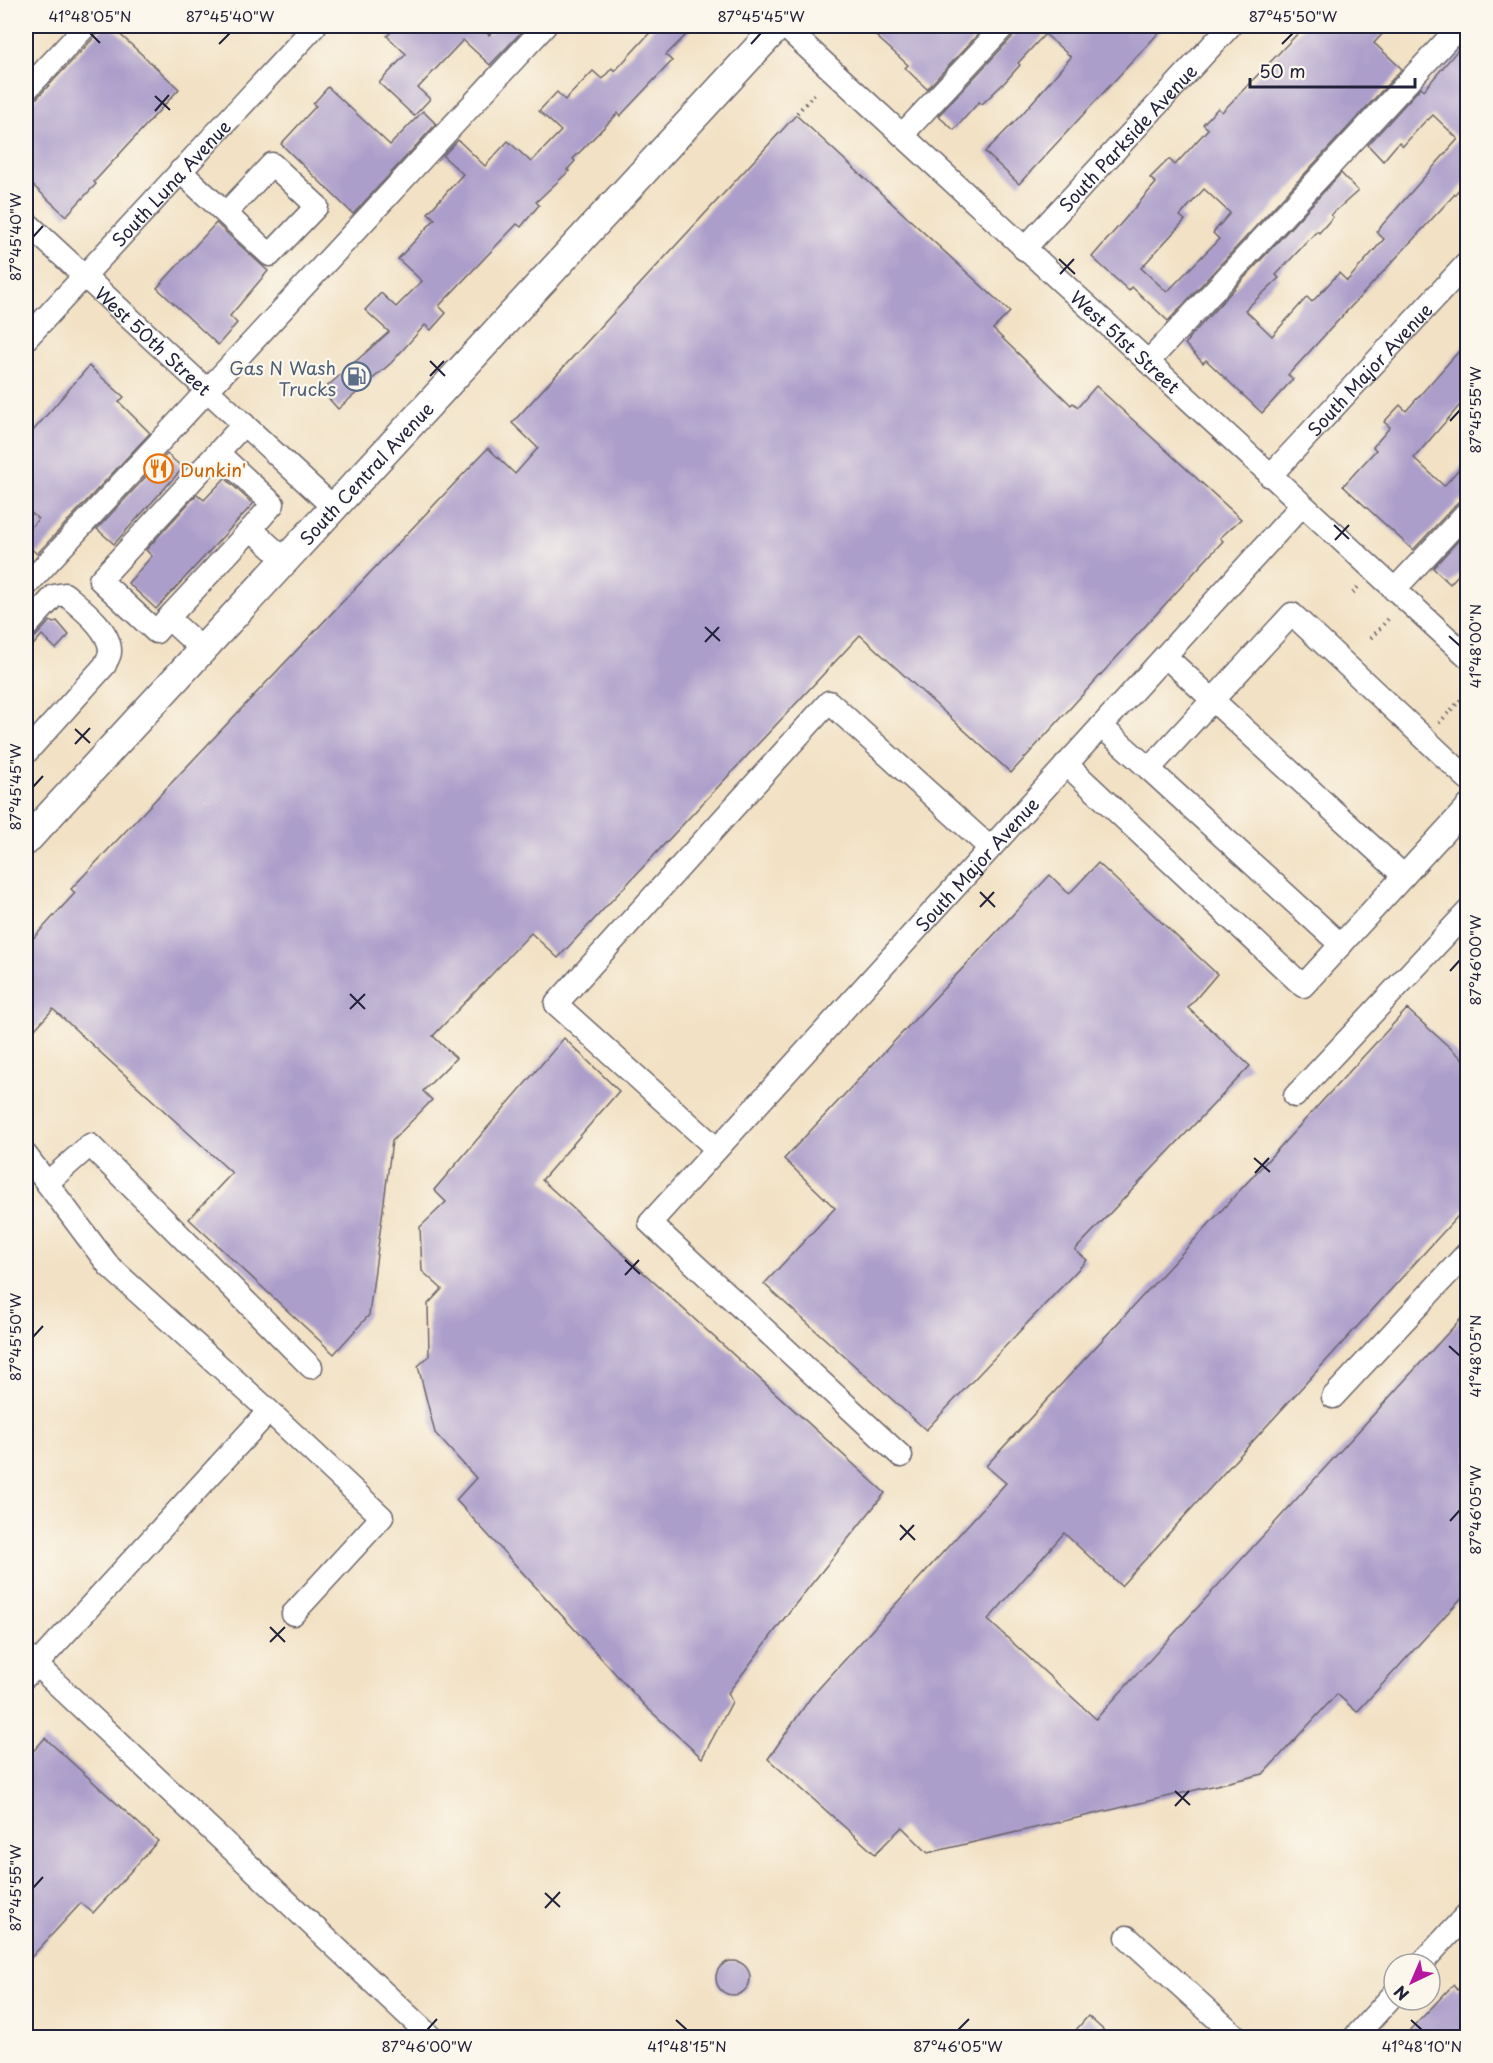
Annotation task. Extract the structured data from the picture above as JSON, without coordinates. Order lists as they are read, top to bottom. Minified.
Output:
{"streets":{"main road":["South Central Avenue"],"street":["South Parkside Avenue","South Luna Avenue","West 50th Street","West 51st Street","South Major Avenue"]},"crossings":[["South Parkside Avenue","West 51st Street"],["South Luna Avenue","West 50th Street"],["West 50th Street","South Central Avenue"],["West 51st Street","South Major Avenue"]],"places":{"fuel station":["Gas N Wash Trucks"],"restaurant":["Dunkin'"]},"scale_bar":"50 m","north":"bottom left","coordinates":["41°48'05\"N","87°45'40\"W","87°45'45\"W","87°45'50\"W","87°45'55\"W","41°48'00\"N","87°46'00\"W","87°46'05\"W","41°48'15\"N","41°48'10\"N"]}
